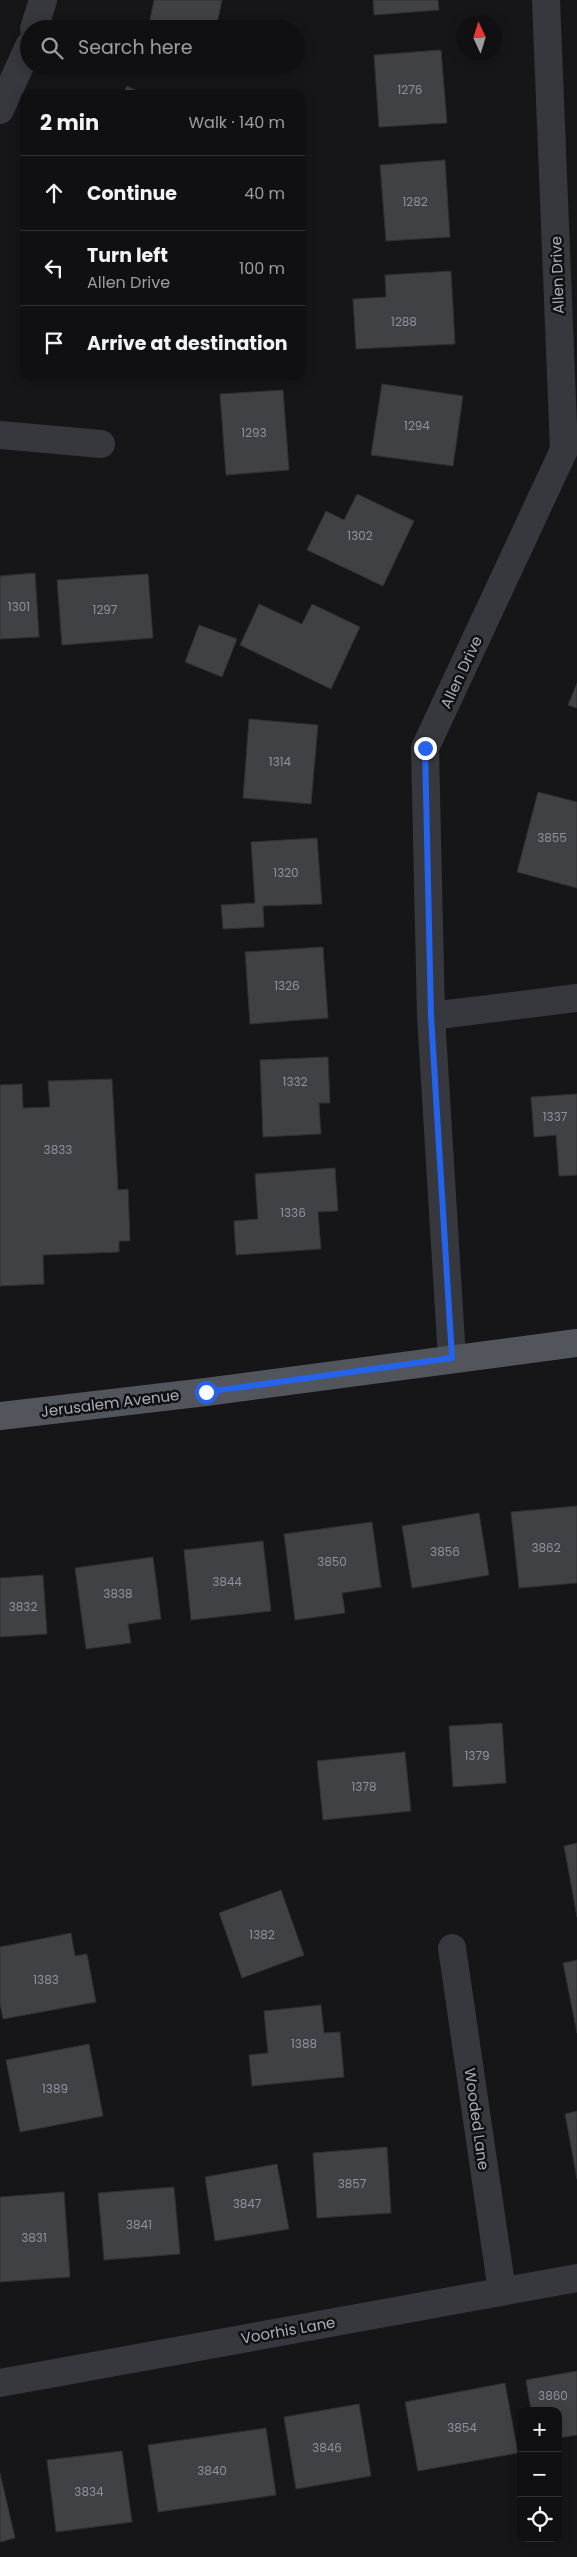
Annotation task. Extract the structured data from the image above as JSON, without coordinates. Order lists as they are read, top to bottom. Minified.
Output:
{"streets":{"main road":["Jerusalem Avenue"],"street":["Allen Drive","Wooded Lane","Voorhis Lane"]},"crossings":[["Allen Drive","Jerusalem Avenue"],["Wooded Lane","Voorhis Lane"]],"house_numbers":["1276","1282","1288","1294","1293","1302","1301","1297","1314","3855","1320","1326","1332","1337","3833","1336","3862","3856","3850","3844","3838","3832","1379","1378","1382","1383","1388","1389","3857","3847","3841","3831","3860","3854","3846","3840","3834"],"north":"top","page":{"search":"Search here","heading":["2 min","Walk · 140 m"],"list":[["Continue","40 m"],["Turn left","Allen Drive","100 m"],"Arrive at destination"],"map_buttons":["+","−"]}}
